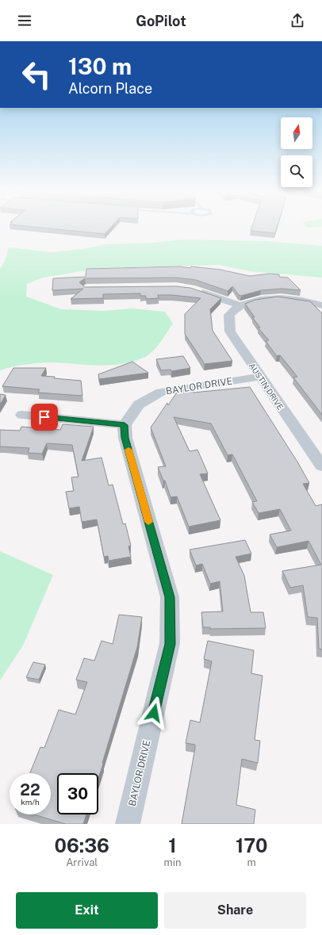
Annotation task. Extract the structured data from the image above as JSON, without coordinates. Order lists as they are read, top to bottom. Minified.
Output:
{"streets":{"street":["BAYLOR DRIVE","AUSTIN DRIVE"]},"crossings":[["BAYLOR DRIVE","AUSTIN DRIVE"]],"north":"top","page":{"header":"GoPilot","turn":["130 m","Alcorn Place"],"speed":"22 km/h","limit":"30","eta":["06:36","Arrival","1","min","170","m"],"buttons":["Exit","Share"]}}
